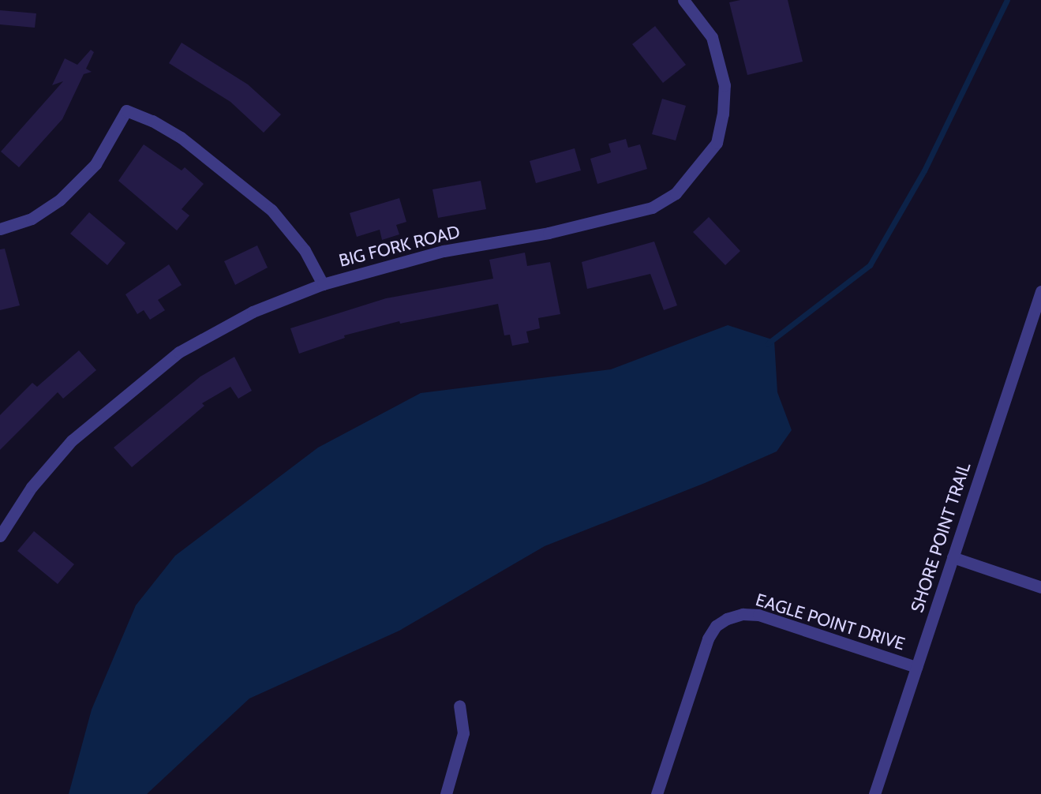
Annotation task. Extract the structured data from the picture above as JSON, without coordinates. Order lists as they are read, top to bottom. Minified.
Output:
{"streets":{"street":["BIG FORK ROAD","SHORE POINT TRAIL","EAGLE POINT DRIVE"]},"crossings":[["SHORE POINT TRAIL","EAGLE POINT DRIVE"]]}
